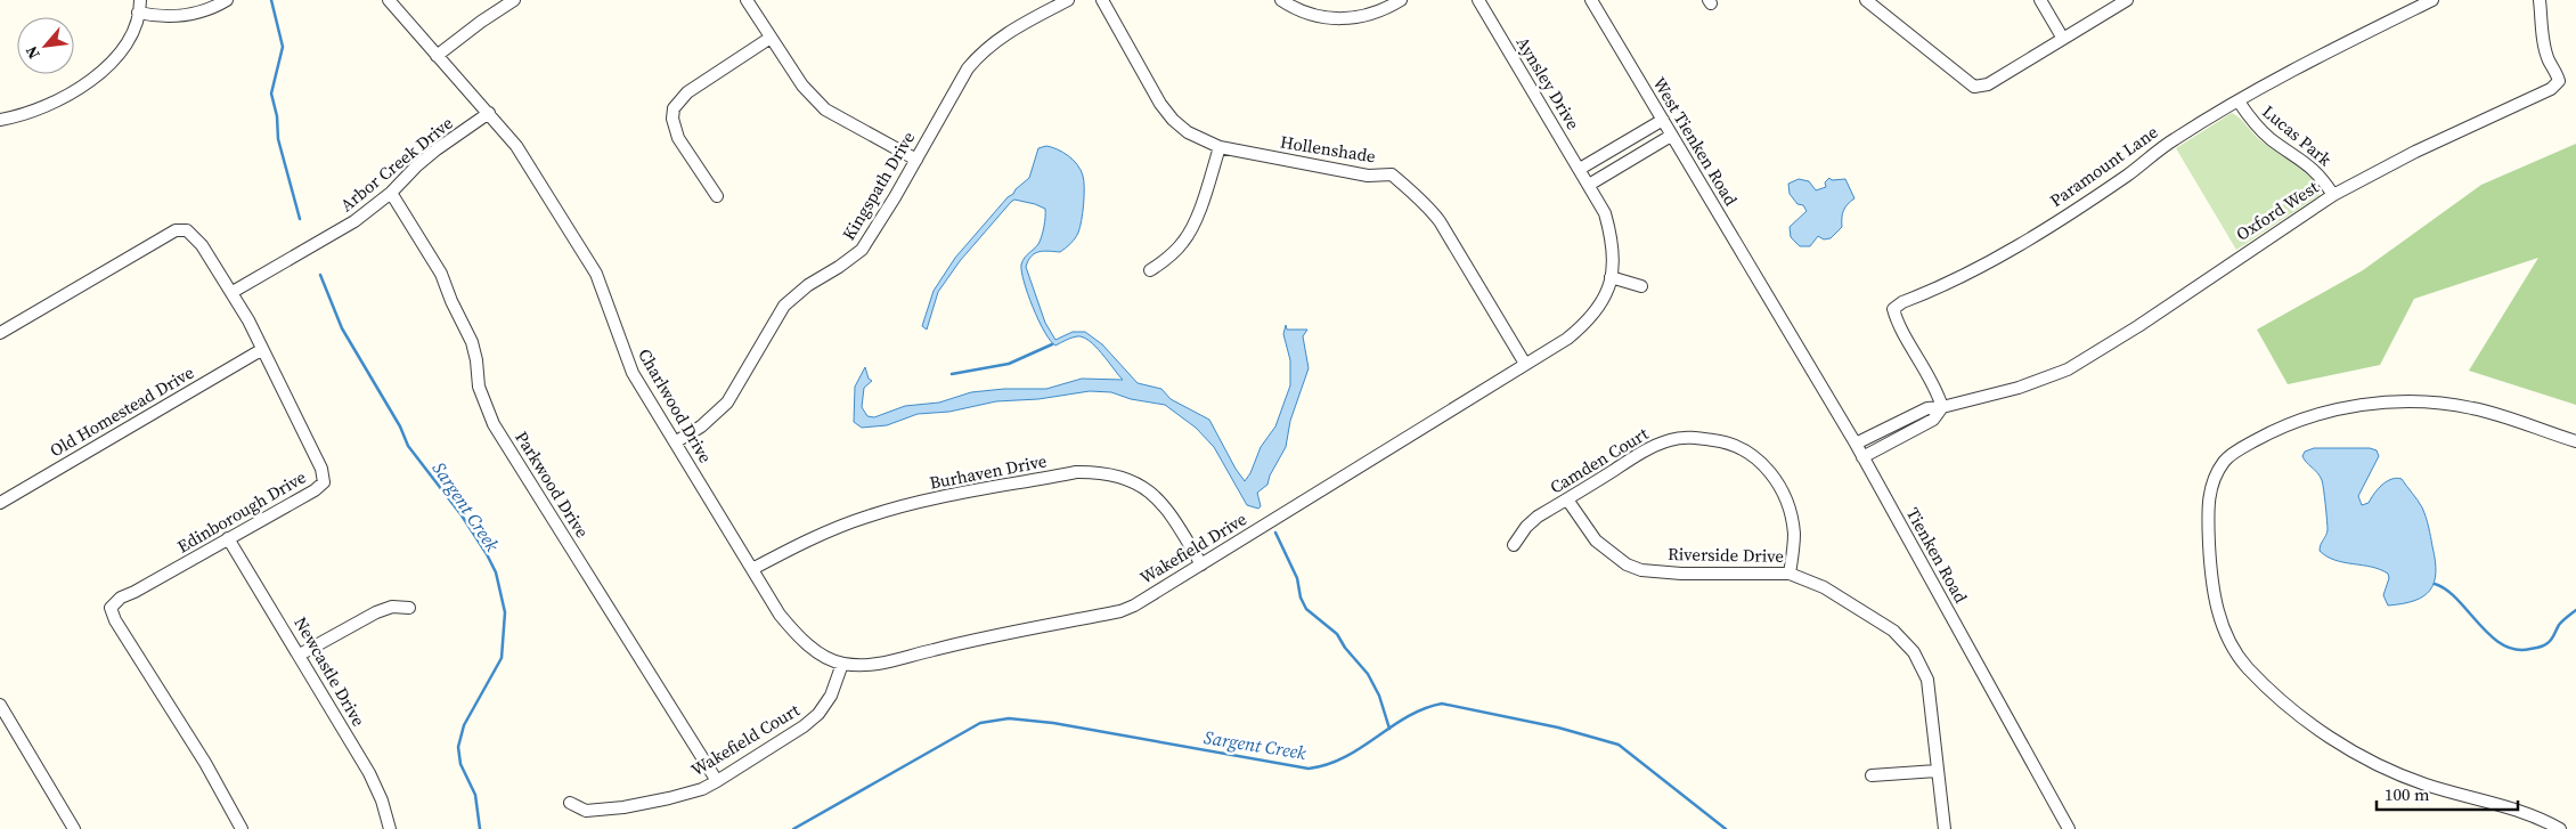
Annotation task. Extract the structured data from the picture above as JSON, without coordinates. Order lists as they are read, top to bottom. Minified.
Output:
{"streets":{"street":["Aynsley Drive","Lucas Park","West Tienken Road","Hollenshade","Arbor Creek Drive","Paramount Lane","Kingspath Drive","Oxford West","Charlwood Drive","Old Homestead Drive","Camden Court","Burhaven Drive","Parkwood Drive","Edinborough Drive","Wakefield Drive","Riverside Drive","Tienken Road","Newcastle Drive","Wakefield Court"]},"crossings":[["Aynsley Drive","Wakefield Drive"],["Lucas Park","Paramount Lane"],["Lucas Park","Oxford West"],["West Tienken Road","Tienken Road"],["Hollenshade","Wakefield Drive"],["Arbor Creek Drive","Charlwood Drive"],["Arbor Creek Drive","Parkwood Drive"],["Arbor Creek Drive","Edinborough Drive"],["Paramount Lane","Oxford West"],["Kingspath Drive","Charlwood Drive"],["Oxford West","Tienken Road"],["Charlwood Drive","Burhaven Drive"],["Charlwood Drive","Wakefield Drive"],["Charlwood Drive","Wakefield Court"],["Old Homestead Drive","Edinborough Drive"],["Camden Court","Riverside Drive"],["Burhaven Drive","Wakefield Drive"],["Parkwood Drive","Wakefield Court"],["Edinborough Drive","Newcastle Drive"],["Wakefield Drive","Wakefield Court"]],"water":["Sargent Creek"],"scale_bar":"100 m","north":"bottom left"}
